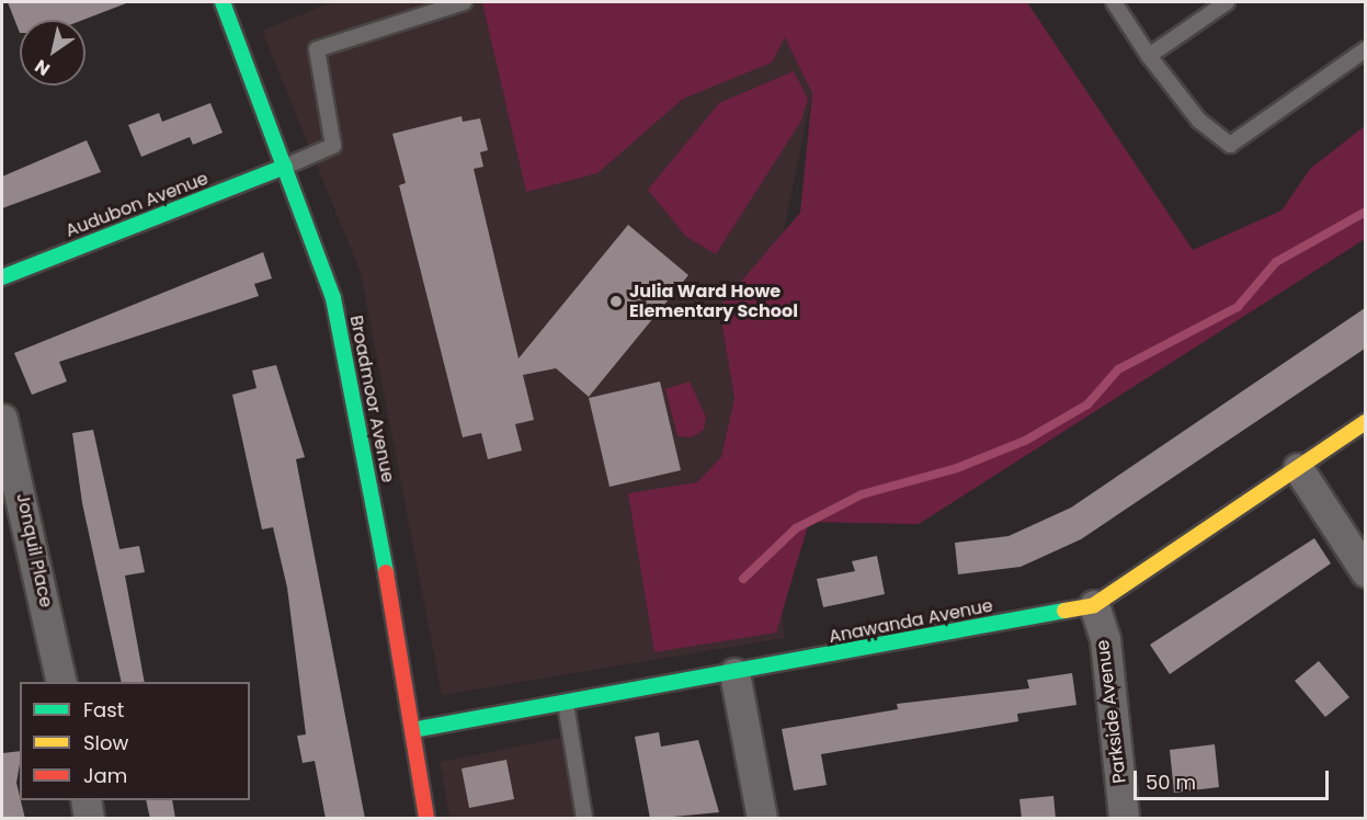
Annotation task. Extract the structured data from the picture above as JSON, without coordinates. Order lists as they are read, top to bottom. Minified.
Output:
{"streets":{"street":["Audubon Avenue","Broadmoor Avenue","Jonquil Place","Anawanda Avenue","Parkside Avenue"]},"crossings":[["Audubon Avenue","Broadmoor Avenue"],["Broadmoor Avenue","Anawanda Avenue"],["Anawanda Avenue","Parkside Avenue"]],"places":["Julia Ward Howe Elementary School"],"legend":["Fast","Slow","Jam"],"scale_bar":"50 m","north":"bottom left"}
